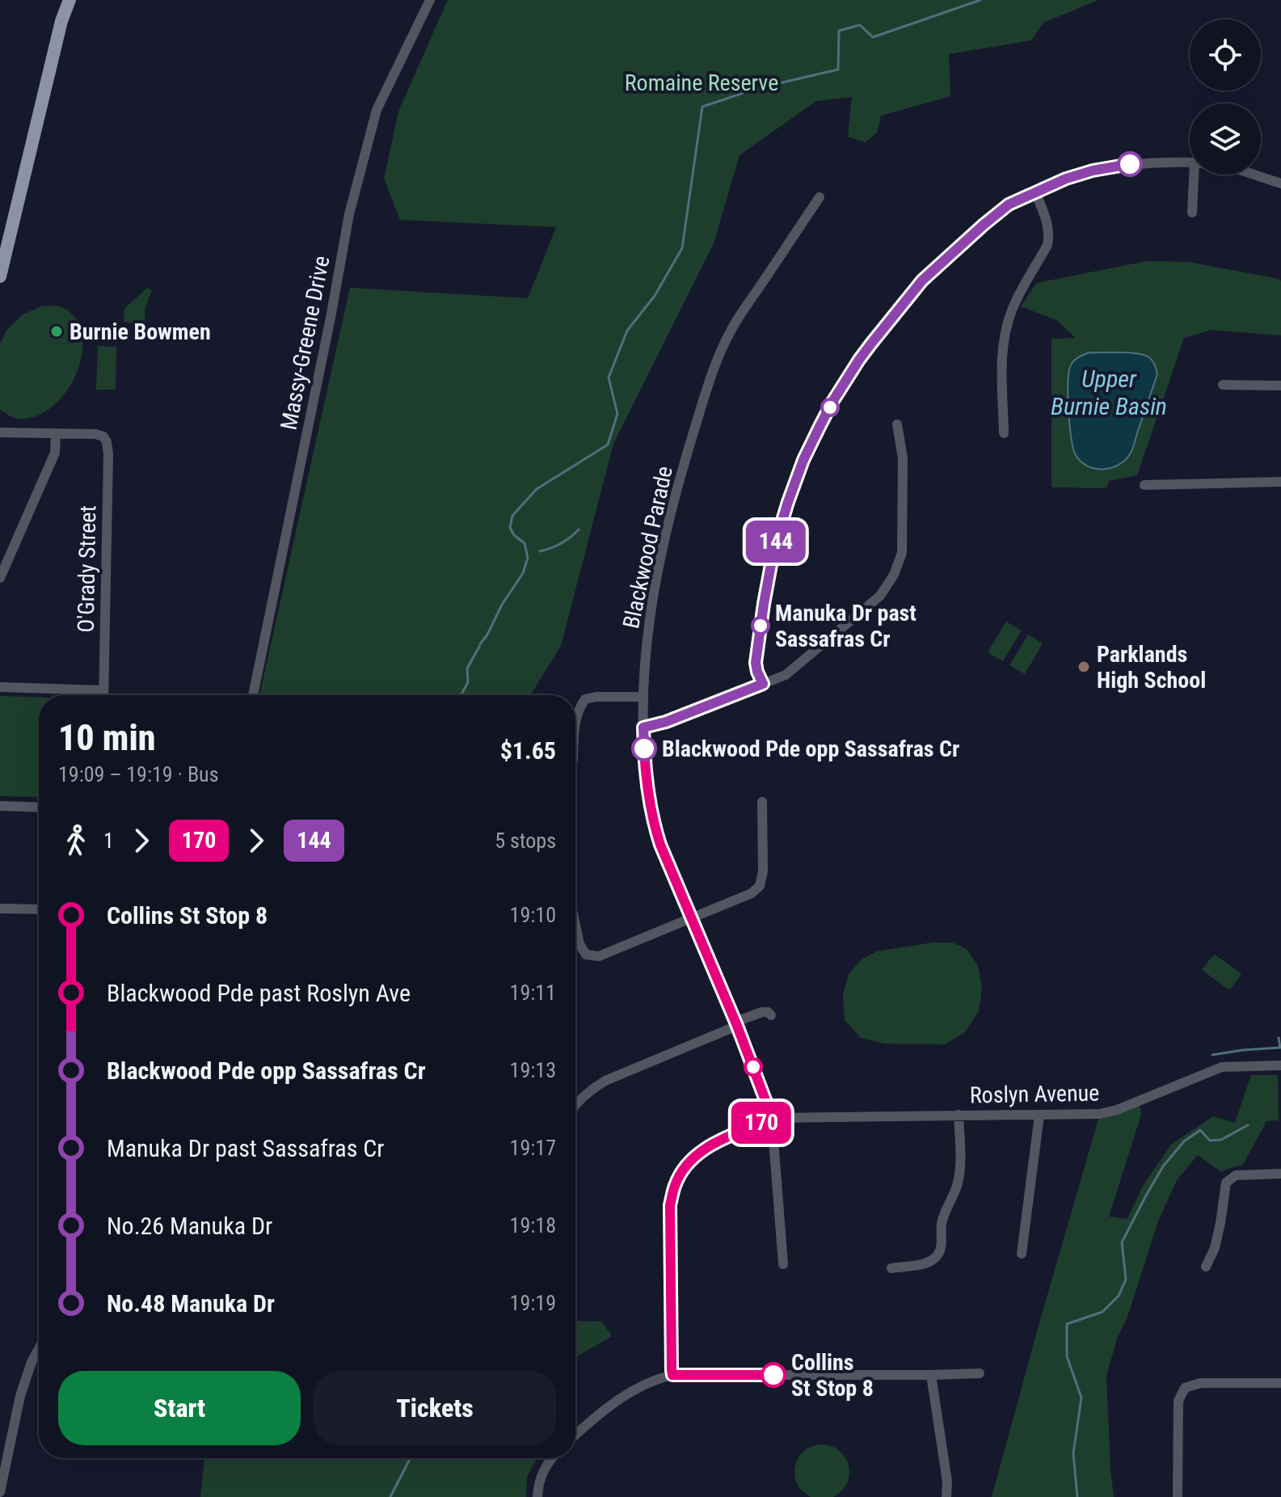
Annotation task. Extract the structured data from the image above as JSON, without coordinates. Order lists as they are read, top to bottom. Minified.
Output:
{"streets":{"street":["Massy-Greene Drive","Blackwood Parade","O'Grady Street","Roslyn Avenue"]},"crossings":[["Blackwood Parade","Roslyn Avenue"]],"water":["Upper Burnie Basin"],"parks":["Romaine Reserve"],"places":["Burnie Bowmen","Manuka Dr past Sassafras Cr","Parklands High School","Blackwood Pde opp Sassafras Cr","Collins St Stop 8"],"lines":["bus line 144","bus line 170"],"page":{"on_map":["170","144"],"heading":["10 min","19:09 – 19:19 · Bus","$1.65"],"legs":["1","170","144","5 stops"],"list":[{"name":"Collins St Stop 8","value":"19:10"},{"name":"Blackwood Pde past Roslyn Ave","value":"19:11"},{"name":"Blackwood Pde opp Sassafras Cr","value":"19:13"},{"name":"Manuka Dr past Sassafras Cr","value":"19:17"},{"name":"No.26 Manuka Dr","value":"19:18"},{"name":"No.48 Manuka Dr","value":"19:19"}],"buttons":["Start","Tickets"]}}
